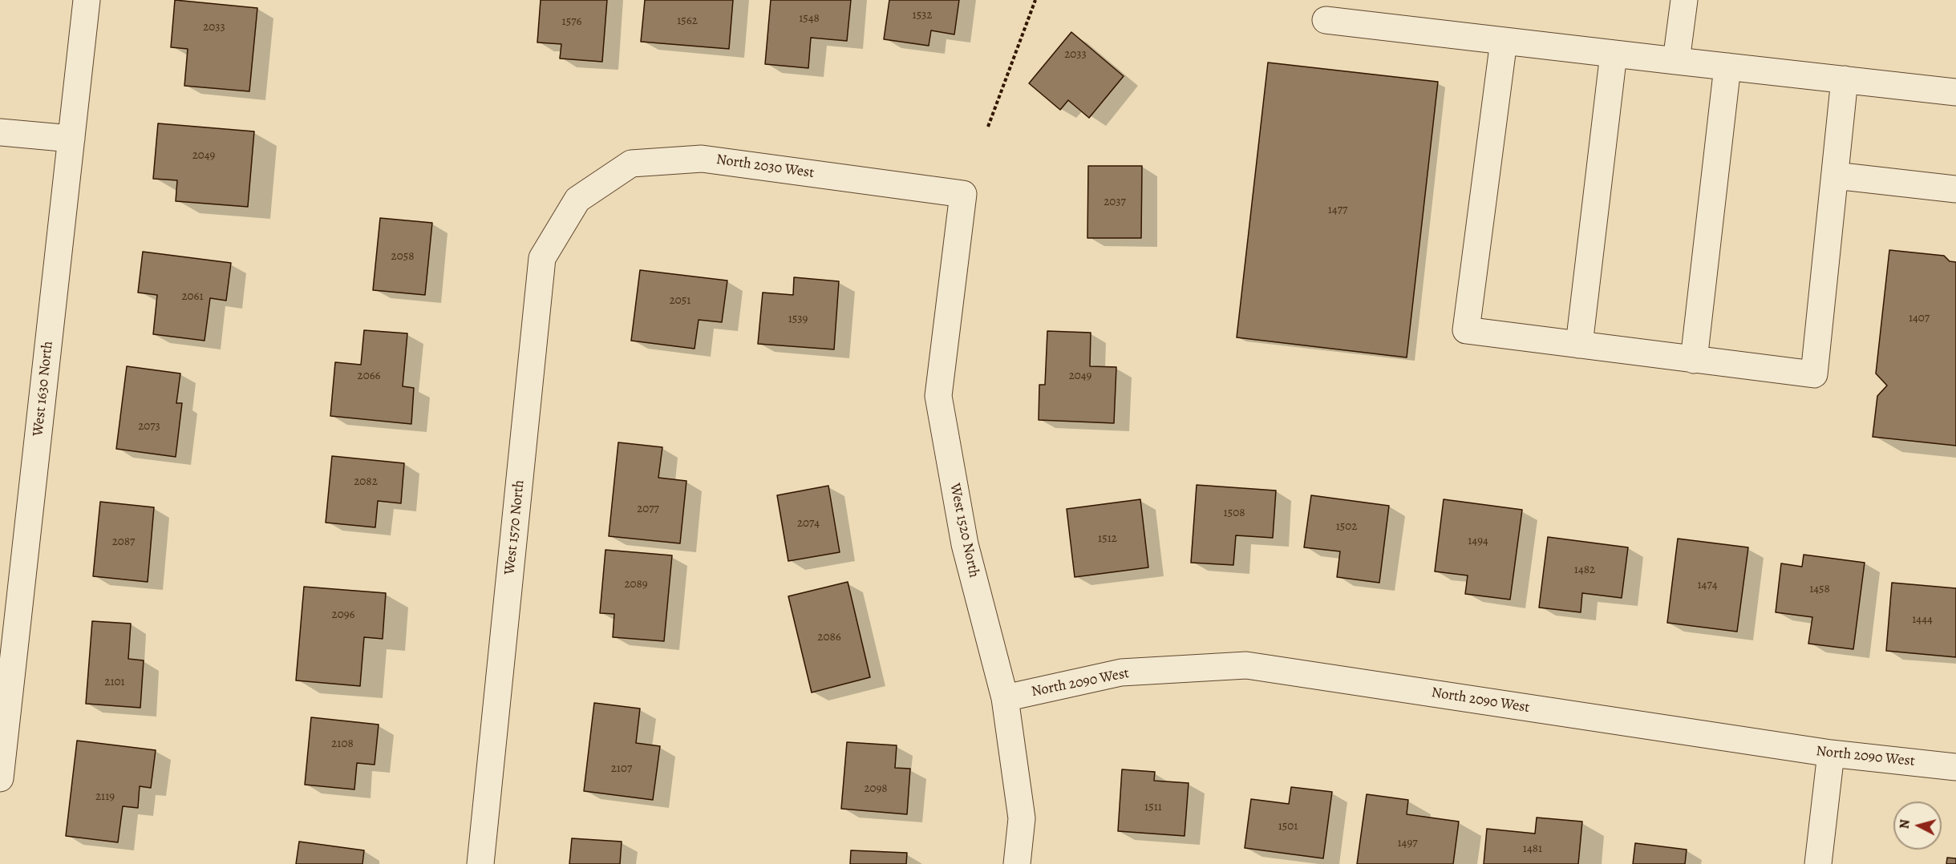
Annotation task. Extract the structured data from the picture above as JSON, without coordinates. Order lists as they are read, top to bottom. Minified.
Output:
{"streets":{"street":["North 2030 West","West 1630 North","West 1570 North","West 1520 North","North 2090 West"]},"crossings":[["North 2030 West","West 1570 North"],["North 2030 West","West 1520 North"],["West 1520 North","North 2090 West"]],"house_numbers":["1532","1548","1562","1576","2033","2033","2049","2037","1477","2058","2061","2051","1407","1539","2066","2049","2073","2082","2077","1508","2074","1502","1512","1494","2087","1482","2089","1474","1458","2096","1444","2086","2101","2108","2107","2098","2119","1511","1501","1497","1481"],"north":"left"}
